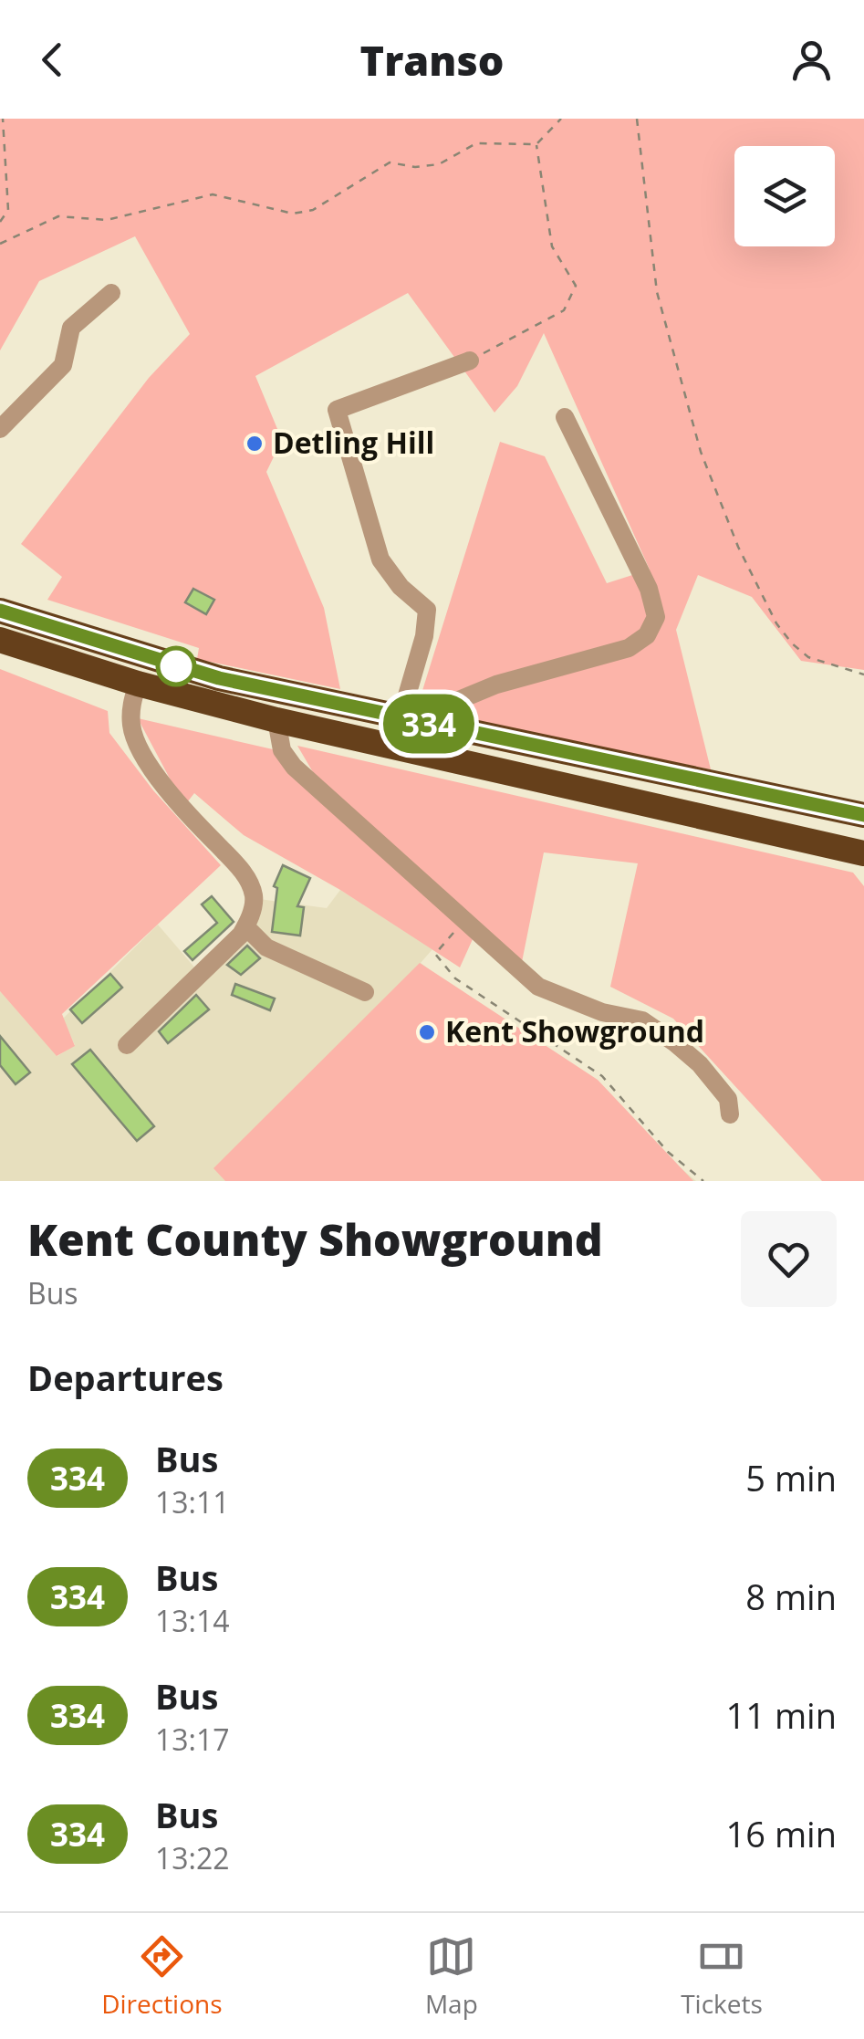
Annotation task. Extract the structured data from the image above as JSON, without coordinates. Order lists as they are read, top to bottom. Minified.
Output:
{"places":["Detling Hill","Kent Showground"],"lines":["bus line 334"],"page":{"header":"Transo","on_map":"334","heading":[["Kent County Showground","Bus"],"Departures"],"list":[{"mark":"334","name":"Bus","note":"13:11","value":"5 min"},{"mark":"334","name":"Bus","note":"13:14","value":"8 min"},{"mark":"334","name":"Bus","note":"13:17","value":"11 min"},{"mark":"334","name":"Bus","note":"13:22","value":"16 min"}],"tabs":["Directions","Map","Tickets"]}}
